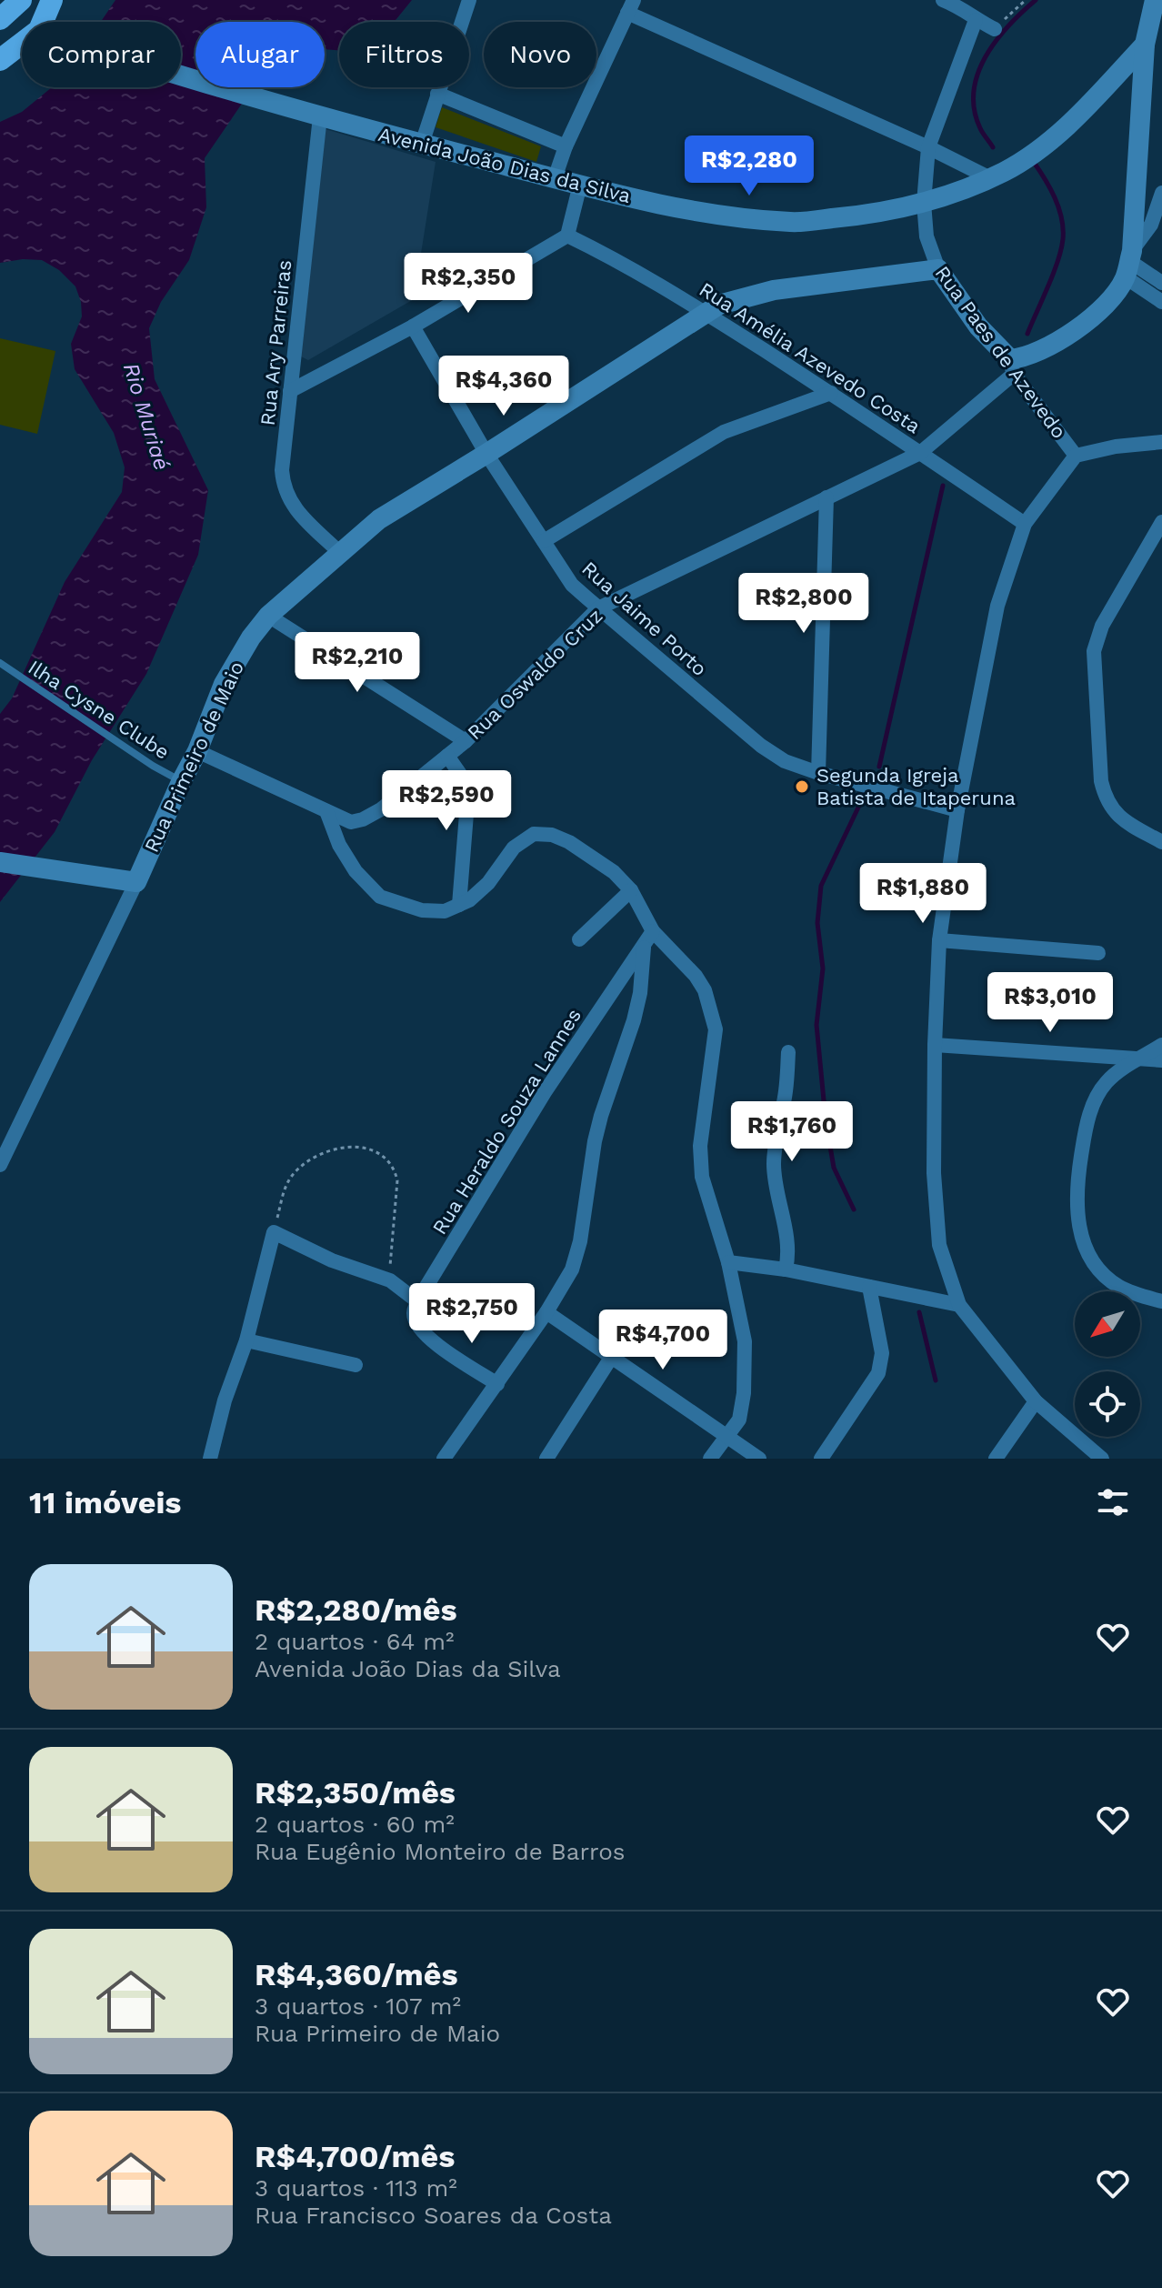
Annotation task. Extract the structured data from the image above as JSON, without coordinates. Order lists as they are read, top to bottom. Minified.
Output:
{"streets":{"main road":["Avenida João Dias da Silva","Rua Paes de Azevedo","Rua Oswaldo Cruz","Rua Primeiro de Maio"],"street":["Rua Ary Parreiras","Rua Amélia Azevedo Costa","Rua Jaime Porto","Rua Heraldo Souza Lannes"],"lane":["Ilha Cysne Clube"]},"crossings":[["Avenida João Dias da Silva","Rua Ary Parreiras"],["Avenida João Dias da Silva","Rua Paes de Azevedo"],["Rua Ary Parreiras","Rua Primeiro de Maio"],["Rua Paes de Azevedo","Rua Oswaldo Cruz"],["Rua Paes de Azevedo","Rua Primeiro de Maio"],["Rua Amélia Azevedo Costa","Rua Oswaldo Cruz"],["Rua Amélia Azevedo Costa","Rua Primeiro de Maio"],["Rua Jaime Porto","Rua Oswaldo Cruz"],["Rua Jaime Porto","Rua Primeiro de Maio"],["Rua Oswaldo Cruz","Rua Primeiro de Maio"],["Ilha Cysne Clube","Rua Primeiro de Maio"]],"water":["Rio Muriaé"],"places":["Segunda Igreja Batista de Itaperuna"],"north":"bottom left","page":{"chip":["Comprar","Alugar","Filtros","Novo"],"price":["R$2,280","R$2,350","R$4,360","R$2,800","R$2,210","R$2,590","R$1,880","R$3,010","R$1,760","R$2,750","R$4,700"],"heading":"11 imóveis","list":[{"name":"R$2,280/mês","note":"2 quartos · 64 m² · Avenida João Dias da Silva"},{"name":"R$2,350/mês","note":"2 quartos · 60 m² · Rua Eugênio Monteiro de Barros"},{"name":"R$4,360/mês","note":"3 quartos · 107 m² · Rua Primeiro de Maio"},{"name":"R$4,700/mês","note":"3 quartos · 113 m² · Rua Francisco Soares da Costa"}]}}
